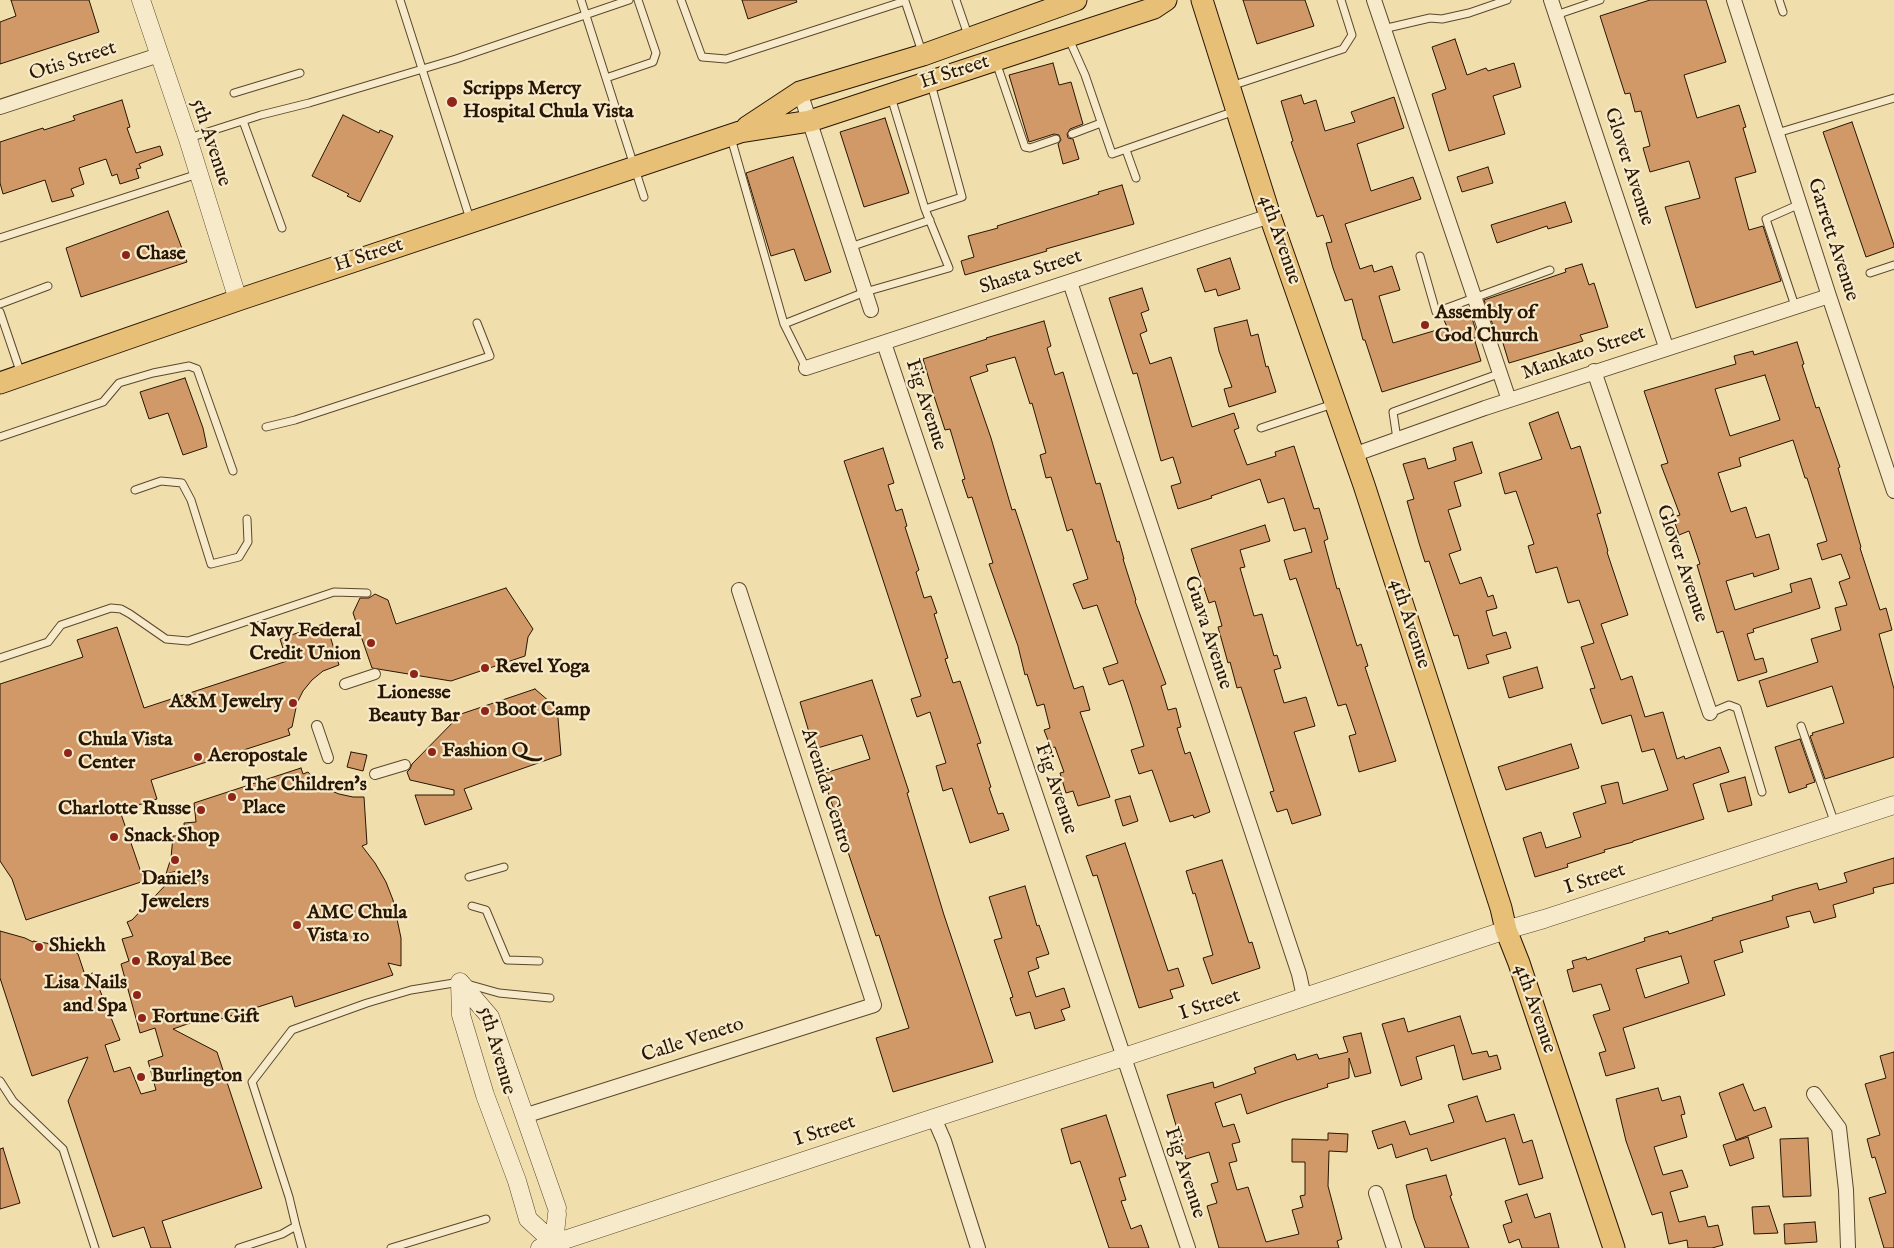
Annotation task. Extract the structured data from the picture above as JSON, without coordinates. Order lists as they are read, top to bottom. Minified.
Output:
{"streets":{"main road":["H Street","4th Avenue"],"street":["Otis Street","5th Avenue","Glover Avenue","Garrett Avenue","Shasta Street","Mankato Street","Fig Avenue","Guava Avenue","Avenida Centro","I Street","Calle Veneto"]},"crossings":[["Otis Street","5th Avenue"],["H Street","5th Avenue"],["5th Avenue","I Street"],["5th Avenue","Calle Veneto"],["Glover Avenue","Mankato Street"],["4th Avenue","Shasta Street"],["4th Avenue","Mankato Street"],["4th Avenue","I Street"],["Garrett Avenue","Mankato Street"],["Shasta Street","Fig Avenue"],["Shasta Street","Guava Avenue"],["Fig Avenue","I Street"],["Guava Avenue","I Street"],["Avenida Centro","Calle Veneto"]],"places":["Scripps Mercy Hospital Chula Vista","Chase","Assembly of God Church","Navy Federal Credit Union","Revel Yoga","Lionesse Beauty Bar","A&M Jewelry","Boot Camp","Fashion Q","Chula Vista Center","Aeropostale","The Children's Place","Charlotte Russe","Snack Shop","Daniel's Jewelers","AMC Chula Vista 10","Shiekh","Royal Bee","Lisa Nails and Spa","Fortune Gift","Burlington"]}
